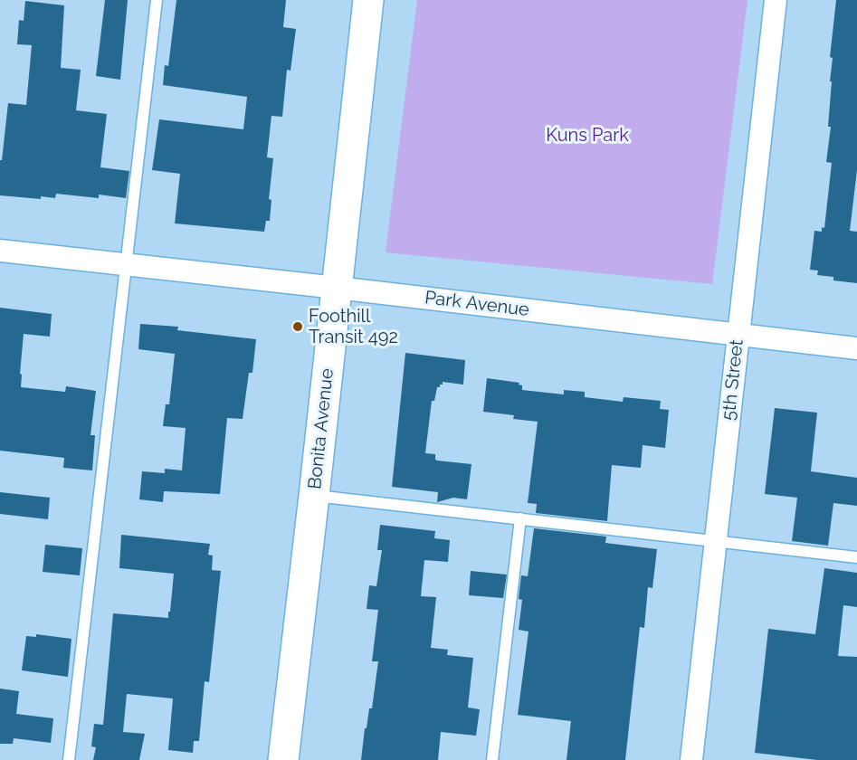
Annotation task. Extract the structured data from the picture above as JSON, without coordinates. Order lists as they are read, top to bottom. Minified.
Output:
{"streets":{"main road":["Bonita Avenue"],"street":["Park Avenue","5th Street"]},"crossings":[["Park Avenue","5th Street"],["Park Avenue","Bonita Avenue"]],"parks":["Kuns Park"],"places":["Foothill Transit 492"]}
